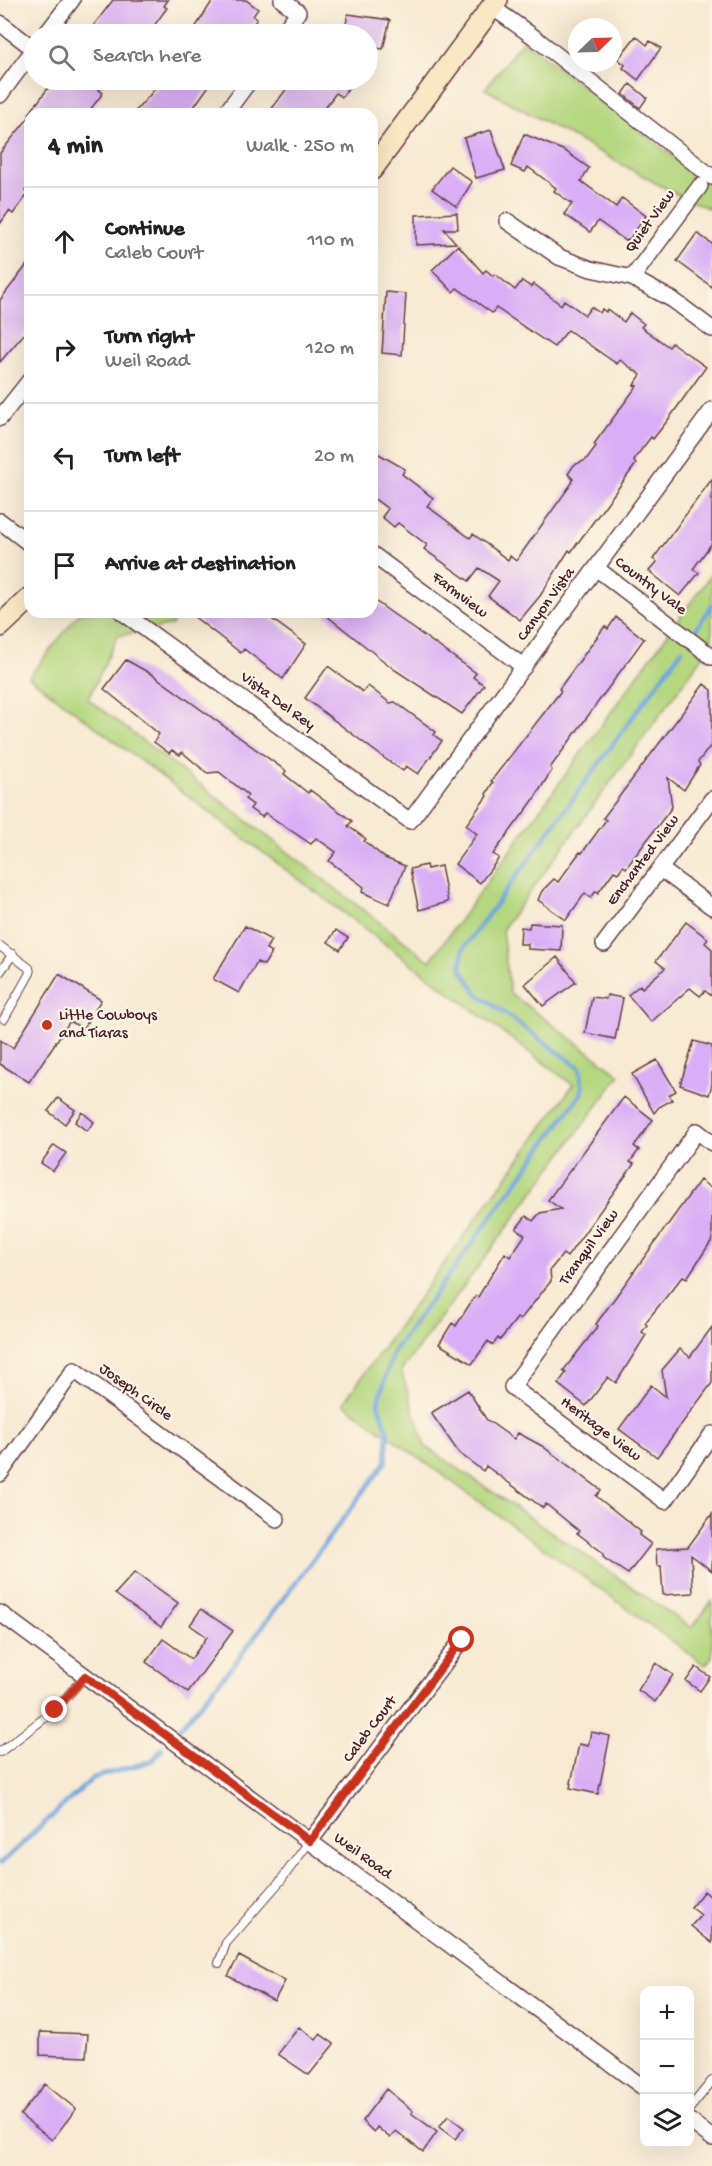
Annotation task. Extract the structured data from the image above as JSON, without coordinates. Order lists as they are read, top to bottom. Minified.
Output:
{"streets":{"street":["Quiet View","Country Vale","Farmview","Canyon Vista","Vista Del Rey","Enchanted View","Tranquil View","Joseph Circle","Heritage View","Caleb Court","Weil Road"]},"crossings":[["Country Vale","Canyon Vista"],["Farmview","Canyon Vista"],["Canyon Vista","Vista Del Rey"],["Tranquil View","Heritage View"],["Caleb Court","Weil Road"]],"places":["Little Cowboys and Tiaras"],"north":"top right","page":{"search":"Search here","heading":["4 min","Walk · 250 m"],"list":[["Continue","Caleb Court","110 m"],["Turn right","Weil Road","120 m"],["Turn left","20 m"],"Arrive at destination"],"map_buttons":["+","−"]}}
